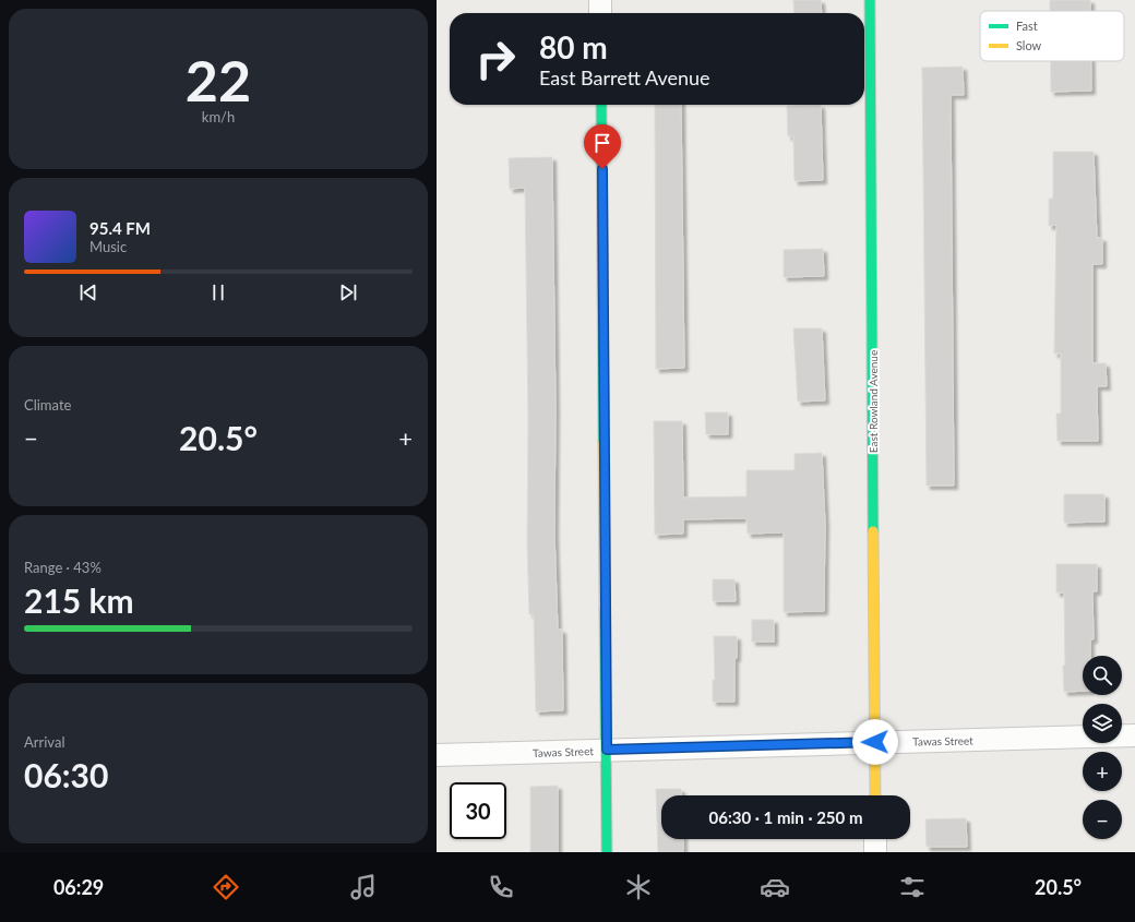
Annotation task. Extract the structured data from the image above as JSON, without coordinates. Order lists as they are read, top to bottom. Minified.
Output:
{"streets":{"street":["East Rowland Avenue","Tawas Street"]},"crossings":[["East Rowland Avenue","Tawas Street"]],"legend":["Fast","Slow"],"page":{"tile":[["22","km/h"],"Climate",["Range · 43%","215 km"],["Arrival","06:30"]],"turn":["80 m","East Barrett Avenue"],"song":["95.4 FM","Music"],"heat":["−","20.5°","+"],"map_buttons":["+","−"],"limit":"30","trip":"06:30 · 1 min · 250 m","tabs":["06:29","20.5°"]}}
